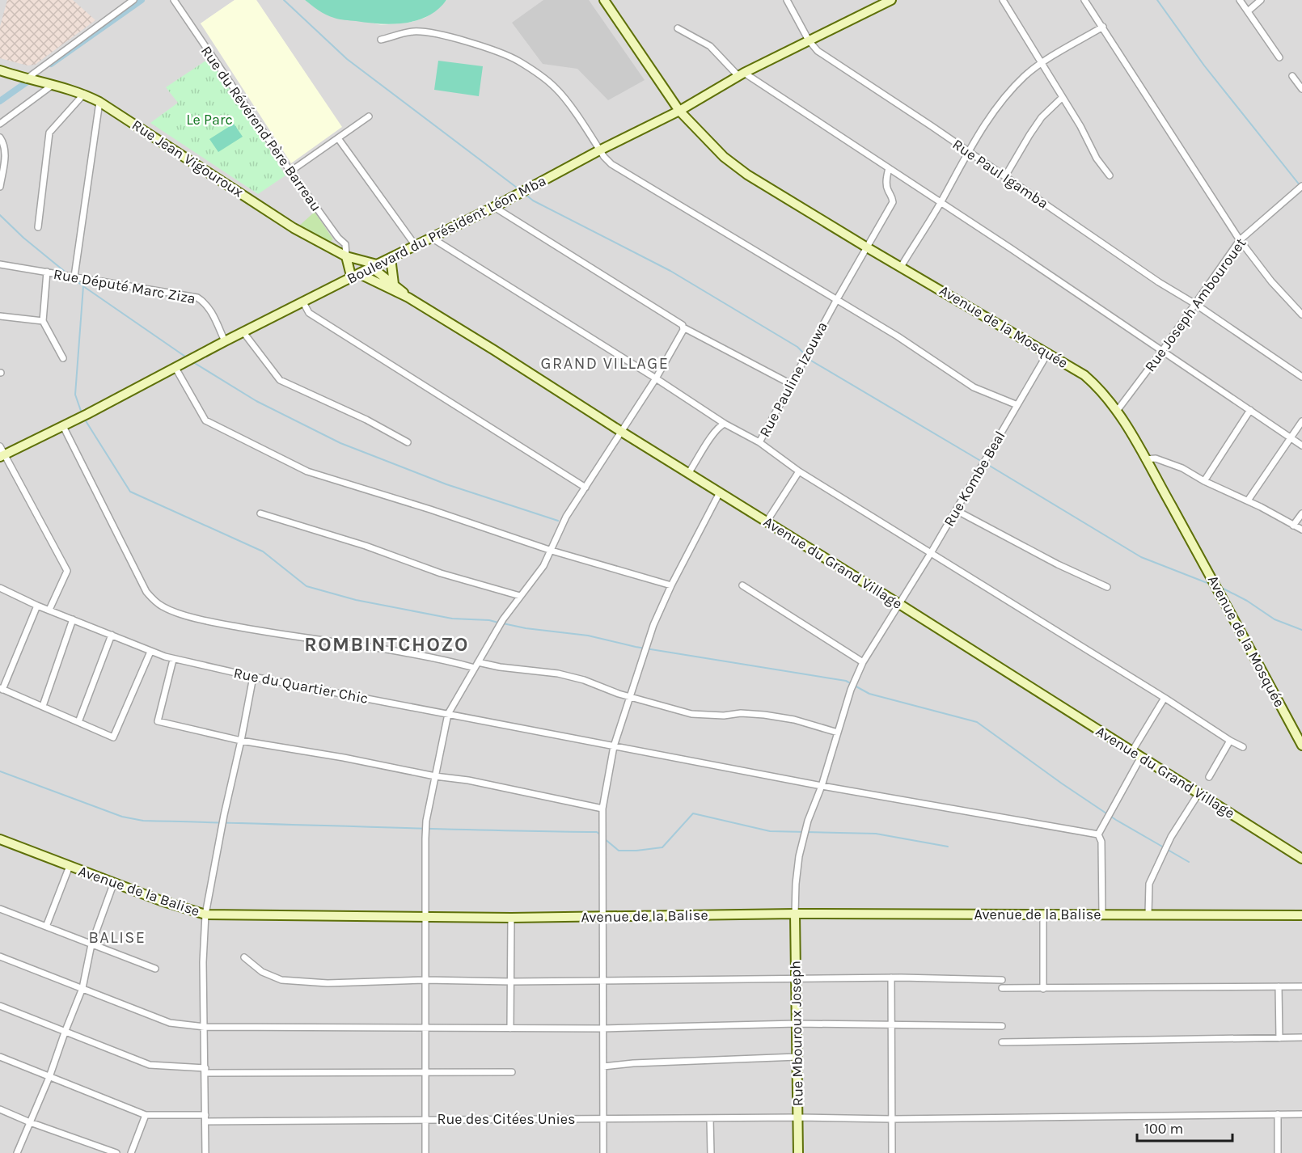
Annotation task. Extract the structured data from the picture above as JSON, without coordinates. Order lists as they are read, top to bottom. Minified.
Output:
{"streets":{"street":["Rue du Révérend Père Barreau","Rue Jean Vigouroux","Rue Paul Igamba","Boulevard du Président Léon Mba","Rue Député Marc Ziza","Rue Joseph Ambourouet","Avenue de la Mosquée","Rue Pauline Izouwa","Rue Kombe Beal","Avenue du Grand Village","Rue du Quartier Chic","Avenue de la Balise","Rue Mbouroux Joseph","Rue des Citées Unies"]},"crossings":[["Rue du Révérend Père Barreau","Rue Jean Vigouroux"],["Rue Jean Vigouroux","Boulevard du Président Léon Mba"],["Rue Paul Igamba","Boulevard du Président Léon Mba"],["Rue Paul Igamba","Rue Joseph Ambourouet"],["Boulevard du Président Léon Mba","Rue Député Marc Ziza"],["Boulevard du Président Léon Mba","Avenue de la Mosquée"],["Boulevard du Président Léon Mba","Avenue du Grand Village"],["Rue Joseph Ambourouet","Avenue de la Mosquée"],["Avenue de la Mosquée","Rue Pauline Izouwa"],["Avenue de la Mosquée","Rue Kombe Beal"],["Rue Pauline Izouwa","Rue Kombe Beal"],["Rue Kombe Beal","Avenue du Grand Village"],["Rue Kombe Beal","Rue du Quartier Chic"],["Rue Kombe Beal","Avenue de la Balise"],["Rue Kombe Beal","Rue Mbouroux Joseph"],["Avenue de la Balise","Rue Mbouroux Joseph"],["Rue Mbouroux Joseph","Rue des Citées Unies"]],"districts":["GRAND VILLAGE","ROMBINTCHOZO","BALISE"],"parks":["Le Parc"],"scale_bar":"100 m"}
